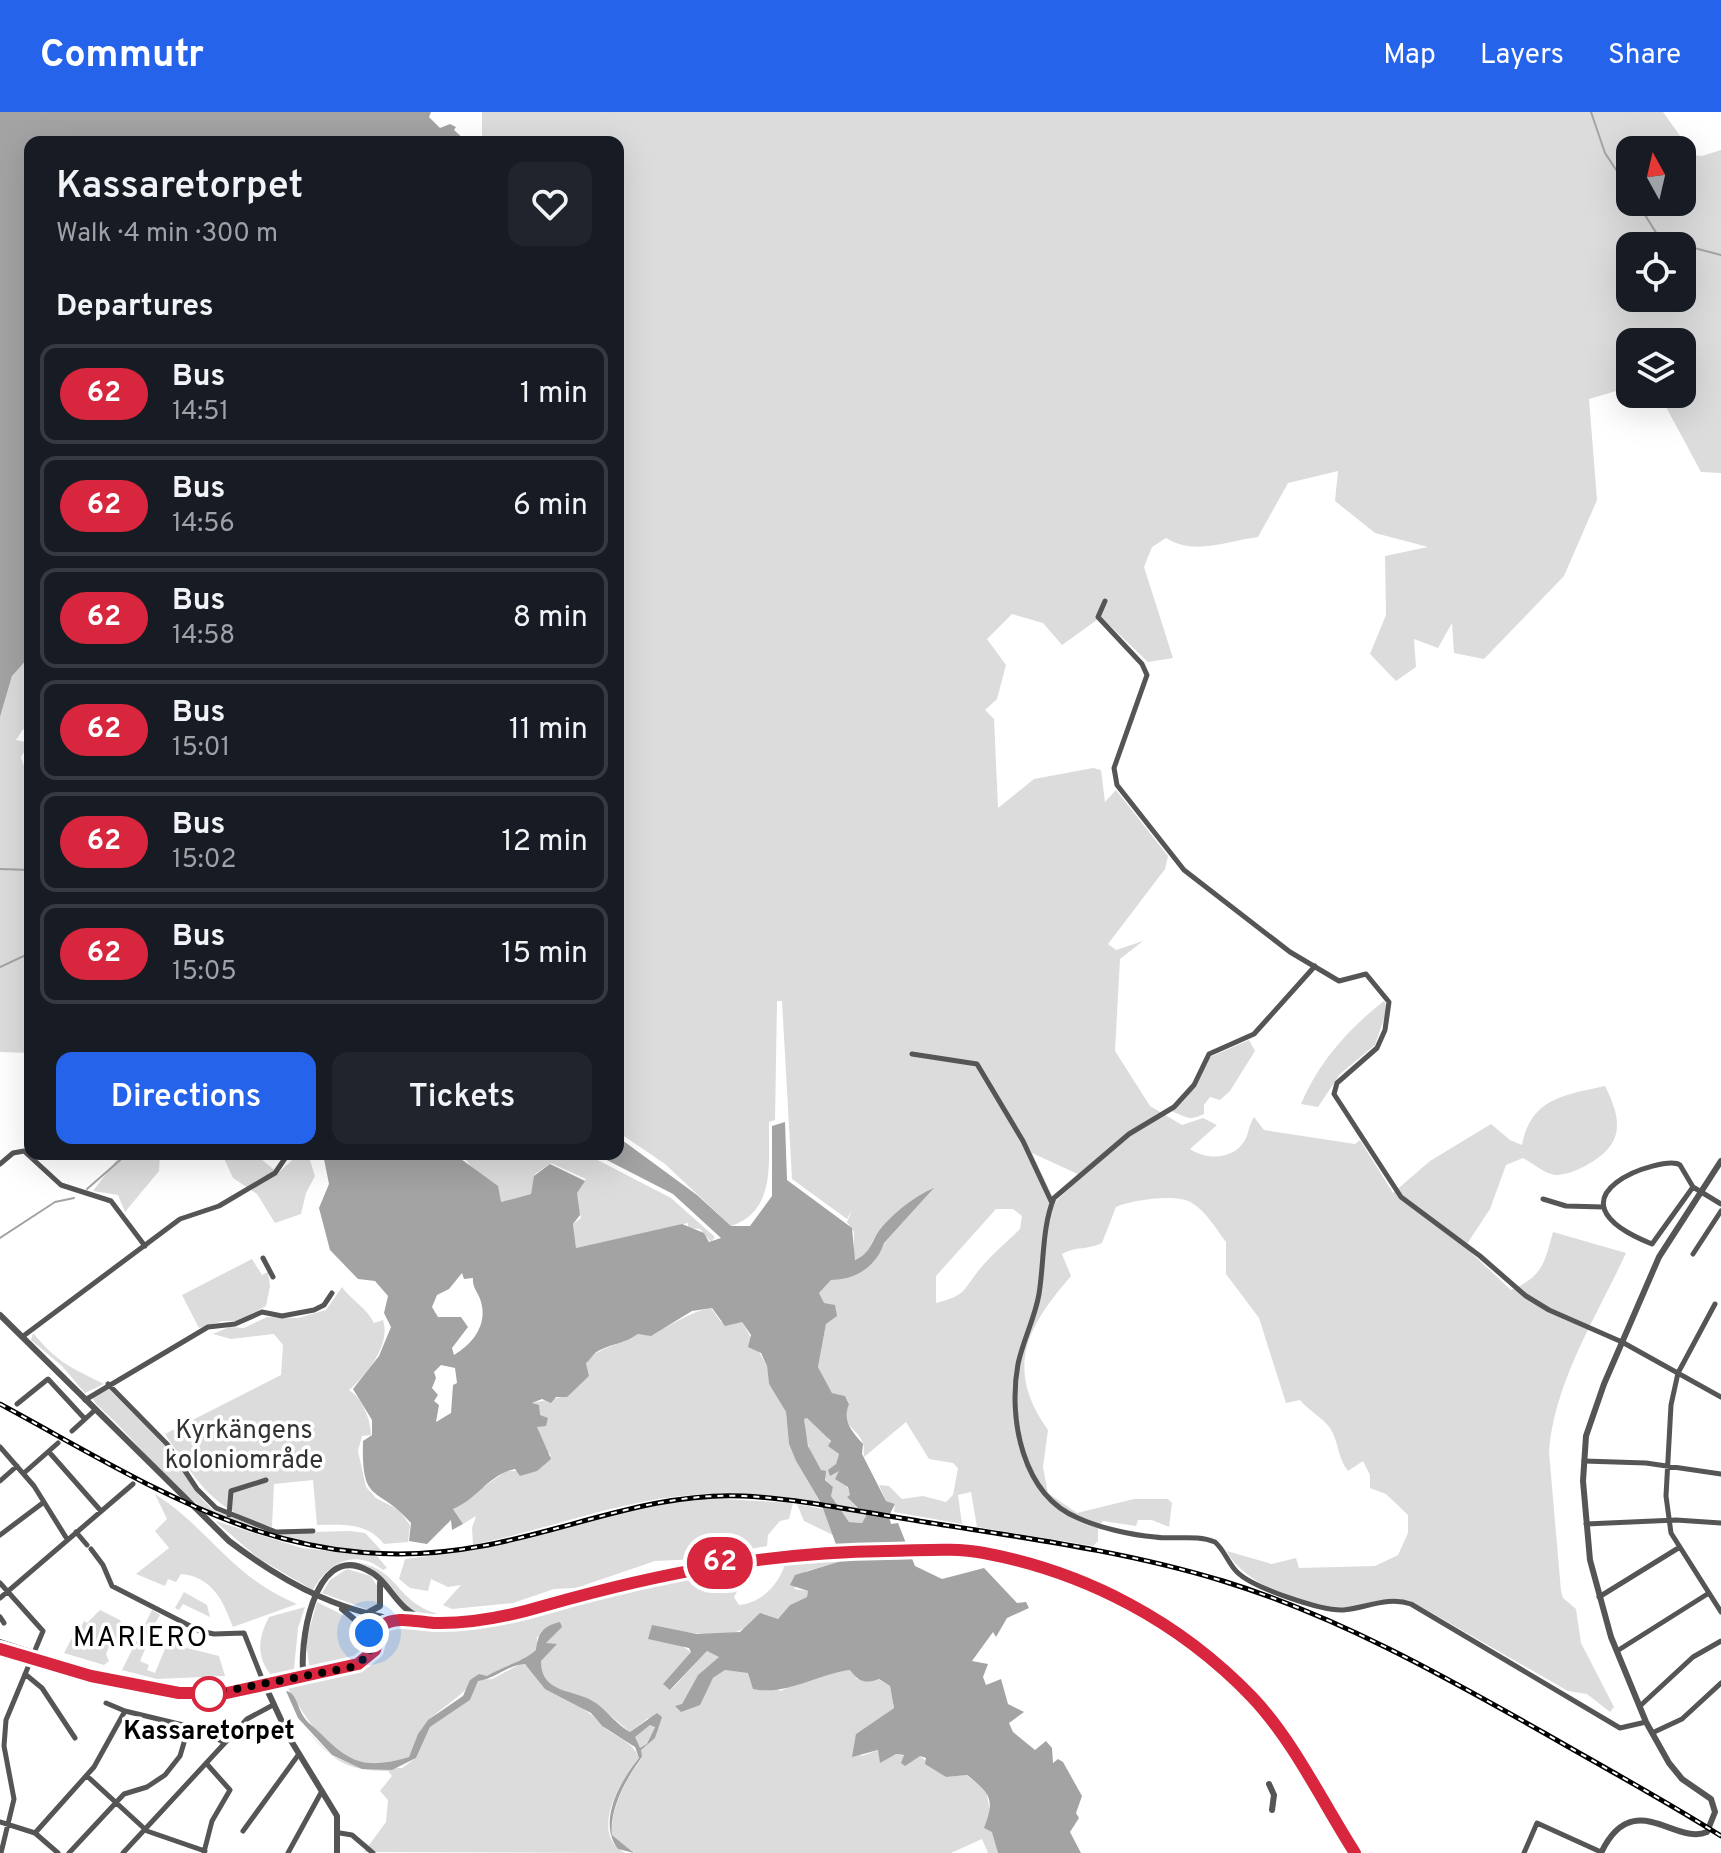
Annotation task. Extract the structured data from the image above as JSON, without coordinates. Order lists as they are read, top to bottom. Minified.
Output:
{"districts":["MARIERO"],"parks":["Kyrkängens koloniområde"],"places":["Kassaretorpet"],"lines":["bus line 62"],"north":"top","page":{"header":"Commutr","nav":["Map","Layers","Share"],"on_map":"62","heading":[["Kassaretorpet","Walk · 4 min · 300 m"],"Departures"],"list":[{"mark":"62","name":"Bus","note":"14:51","value":"1 min"},{"mark":"62","name":"Bus","note":"14:56","value":"6 min"},{"mark":"62","name":"Bus","note":"14:58","value":"8 min"},{"mark":"62","name":"Bus","note":"15:01","value":"11 min"},{"mark":"62","name":"Bus","note":"15:02","value":"12 min"},{"mark":"62","name":"Bus","note":"15:05","value":"15 min"}],"buttons":["Directions","Tickets"]}}
